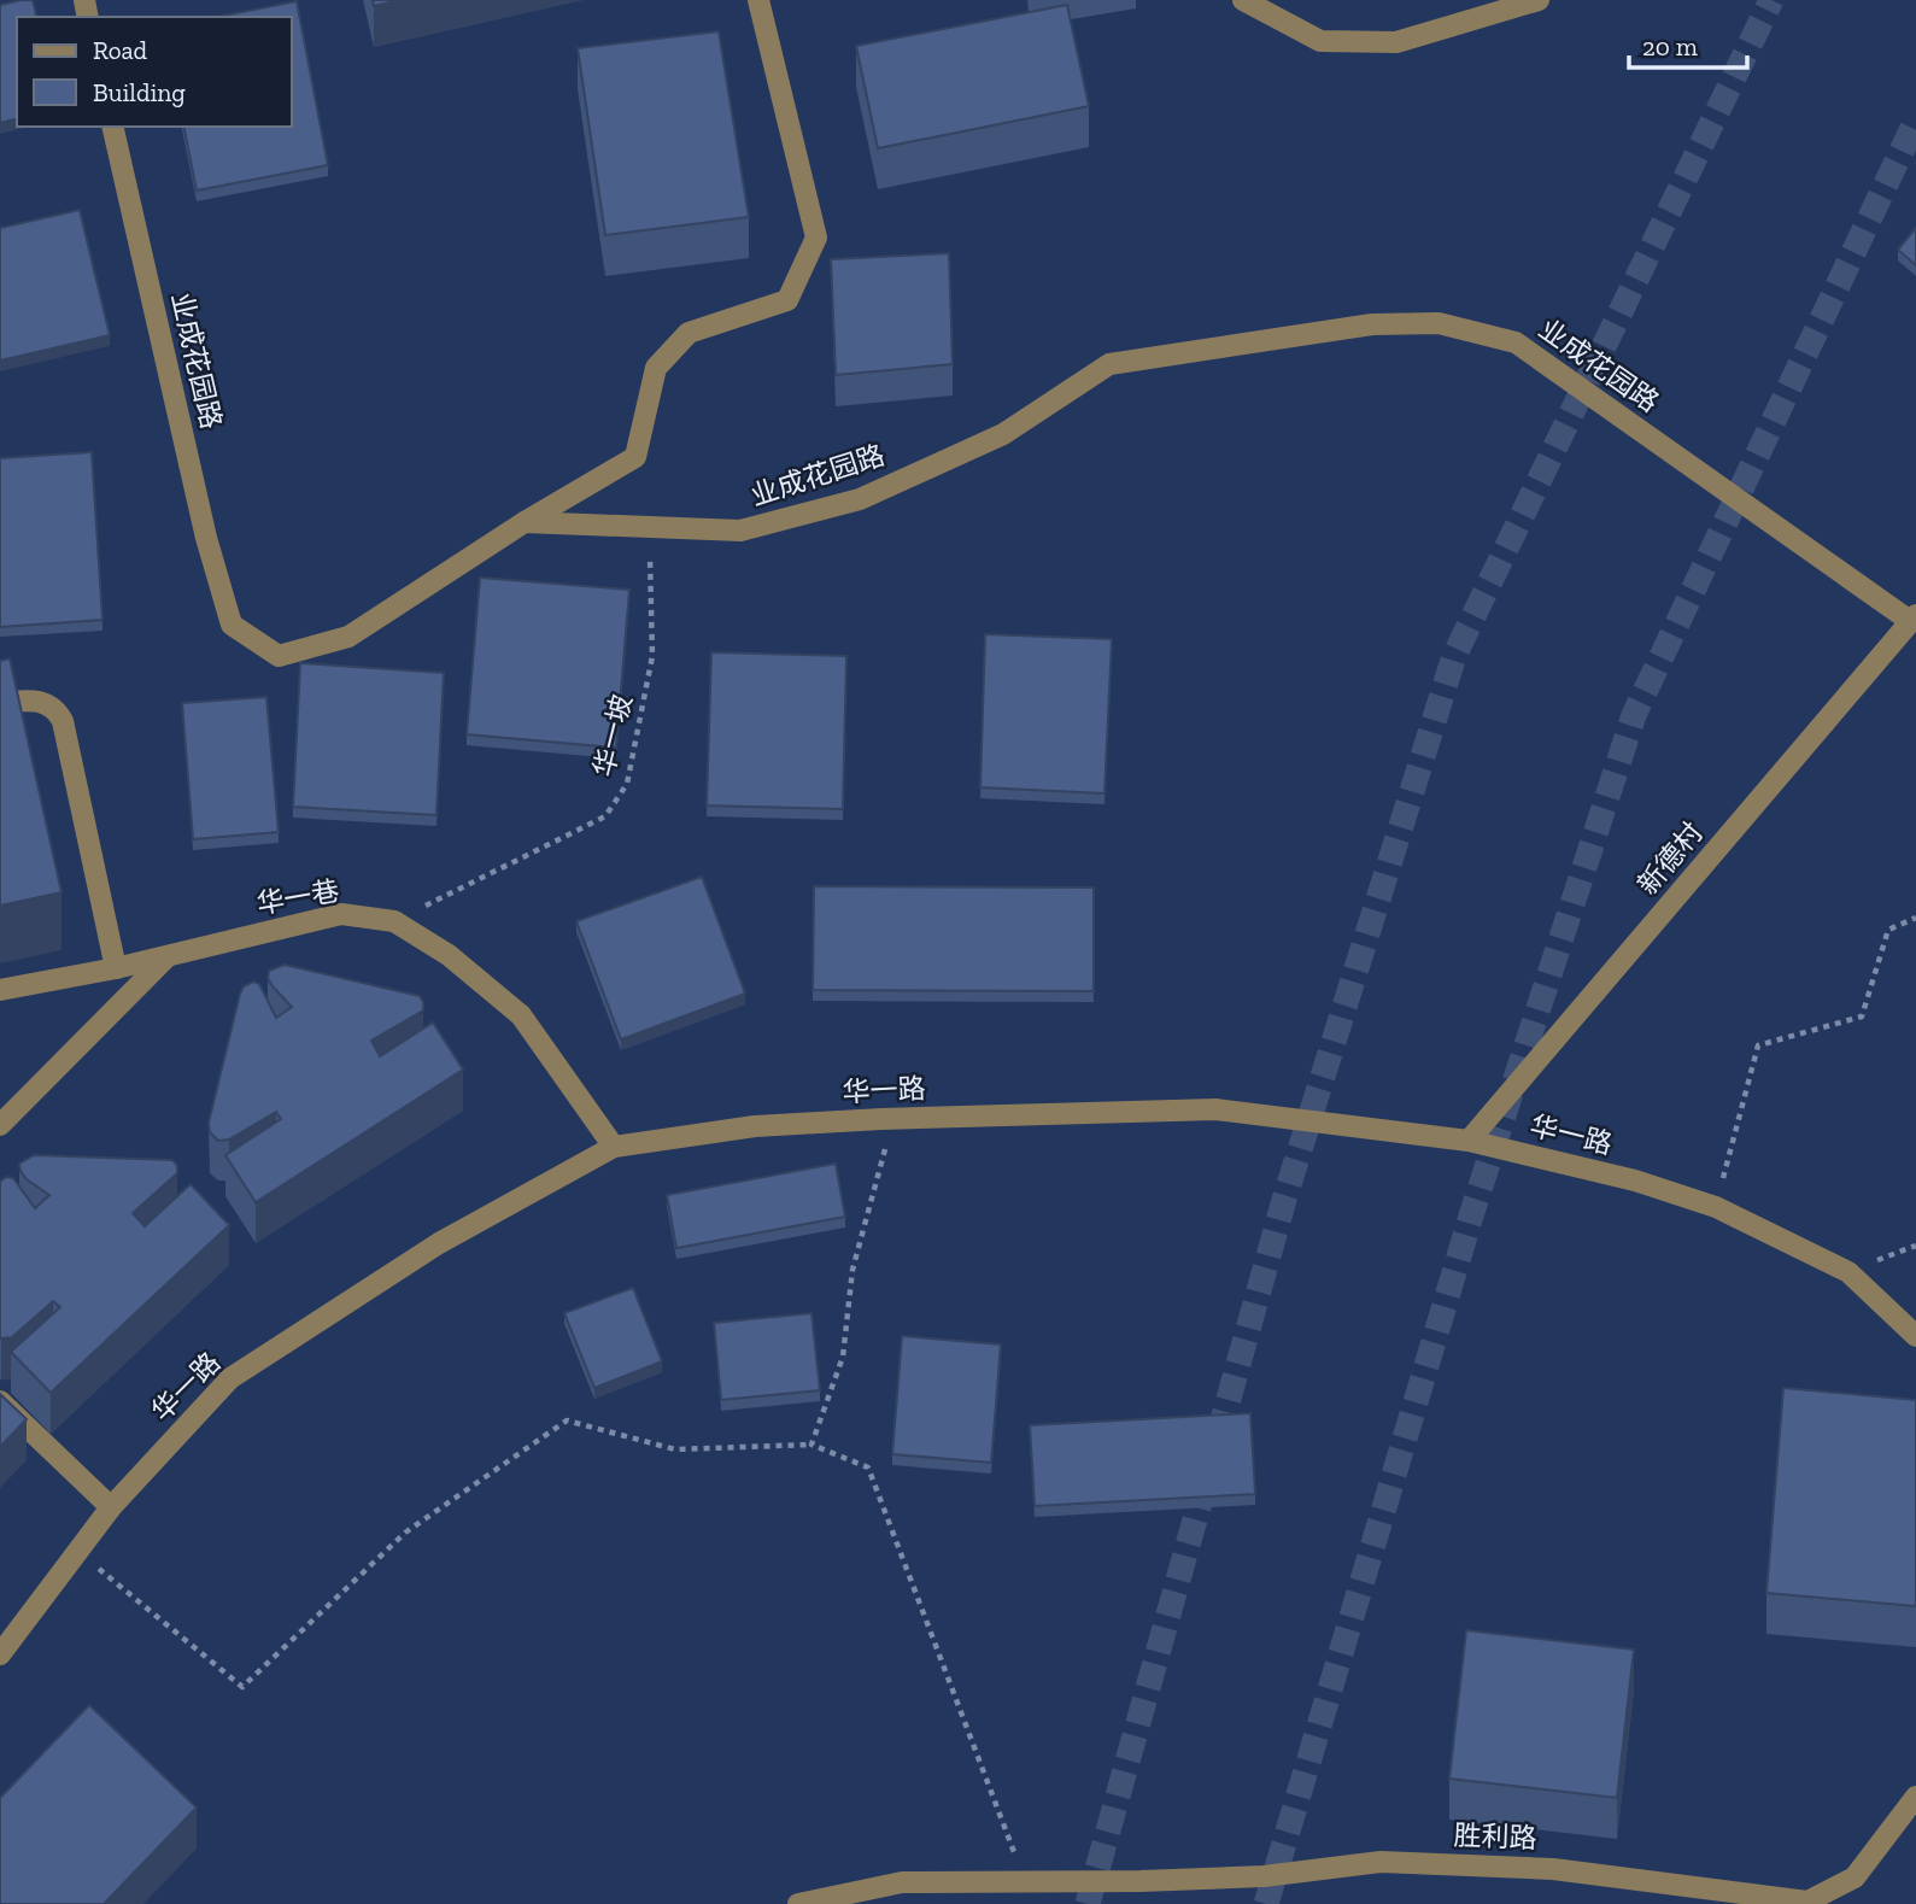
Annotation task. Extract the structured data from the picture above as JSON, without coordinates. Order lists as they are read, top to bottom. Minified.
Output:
{"streets":{"street":["业成花园路","新德村","华一巷","华一路","胜利路"],"path":["华一坡"]},"crossings":[["业成花园路","华一坡"],["业成花园路","新德村"],["华一坡","华一巷"],["新德村","华一路"],["华一巷","华一路"]],"legend":["Road","Building"],"scale_bar":"20 m"}
